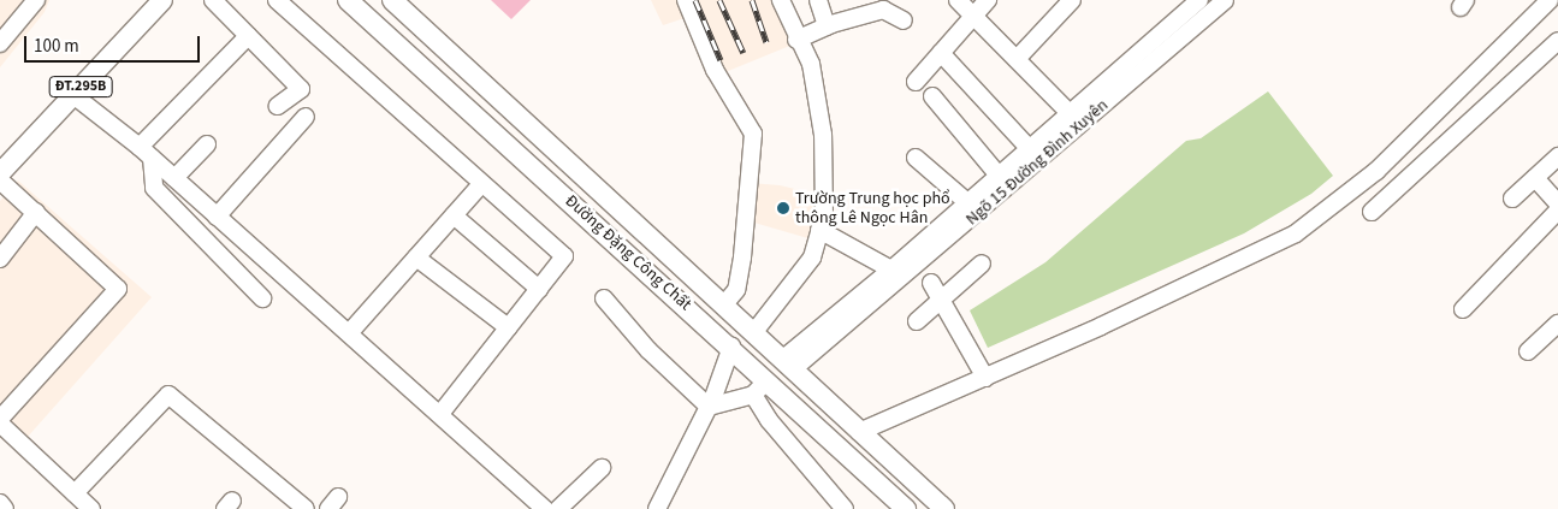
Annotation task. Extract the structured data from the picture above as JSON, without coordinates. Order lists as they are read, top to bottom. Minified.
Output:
{"streets":{"main road":["ĐT.295B","Đường Đặng Công Chất"],"street":["Ngõ 15 Đường Đình Xuyên"]},"crossings":[["Ngõ 15 Đường Đình Xuyên","Đường Đặng Công Chất"]],"places":["Trường Trung học phổ thông Lê Ngọc Hân"],"scale_bar":"100 m"}
